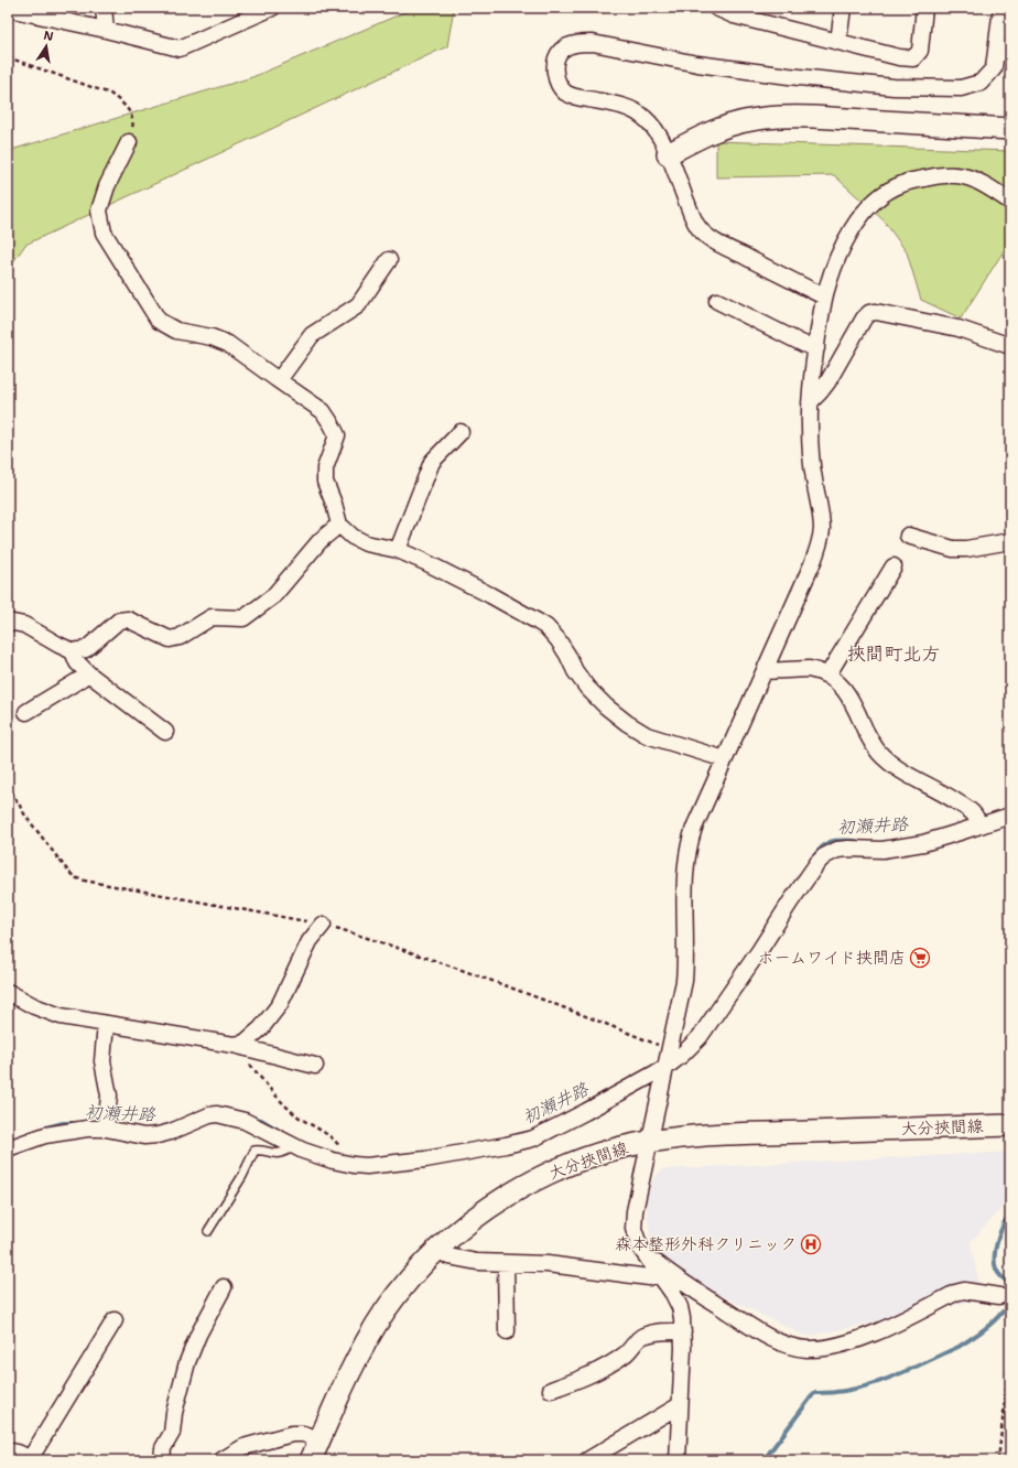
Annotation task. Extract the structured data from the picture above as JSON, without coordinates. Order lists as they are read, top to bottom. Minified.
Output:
{"streets":{"main road":["大分挾間線"]},"districts":["挾間町北方"],"water":["初瀬井路"],"places":{"supermarket":["ホームワイド挟間店"],"hospital":["森本整形外科クリニック"]},"north":"top"}
